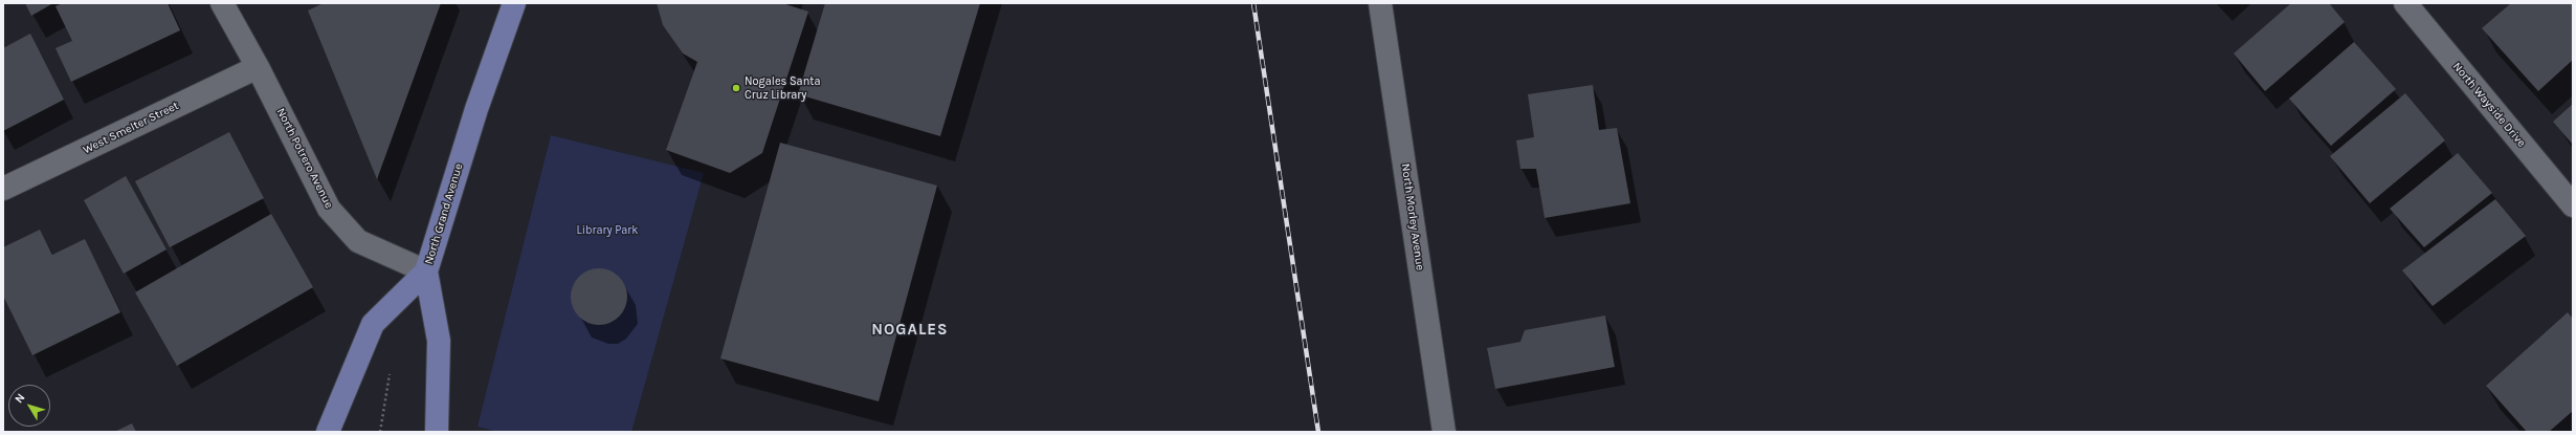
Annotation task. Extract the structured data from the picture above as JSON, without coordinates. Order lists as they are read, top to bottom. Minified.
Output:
{"streets":{"main road":["North Grand Avenue"],"street":["North Wayside Drive","West Smelter Street","North Potrero Avenue","North Morley Avenue"]},"crossings":[["West Smelter Street","North Potrero Avenue"],["North Potrero Avenue","North Grand Avenue"]],"districts":["NOGALES"],"parks":["Library Park"],"places":["Nogales Santa Cruz Library"],"north":"top left"}
